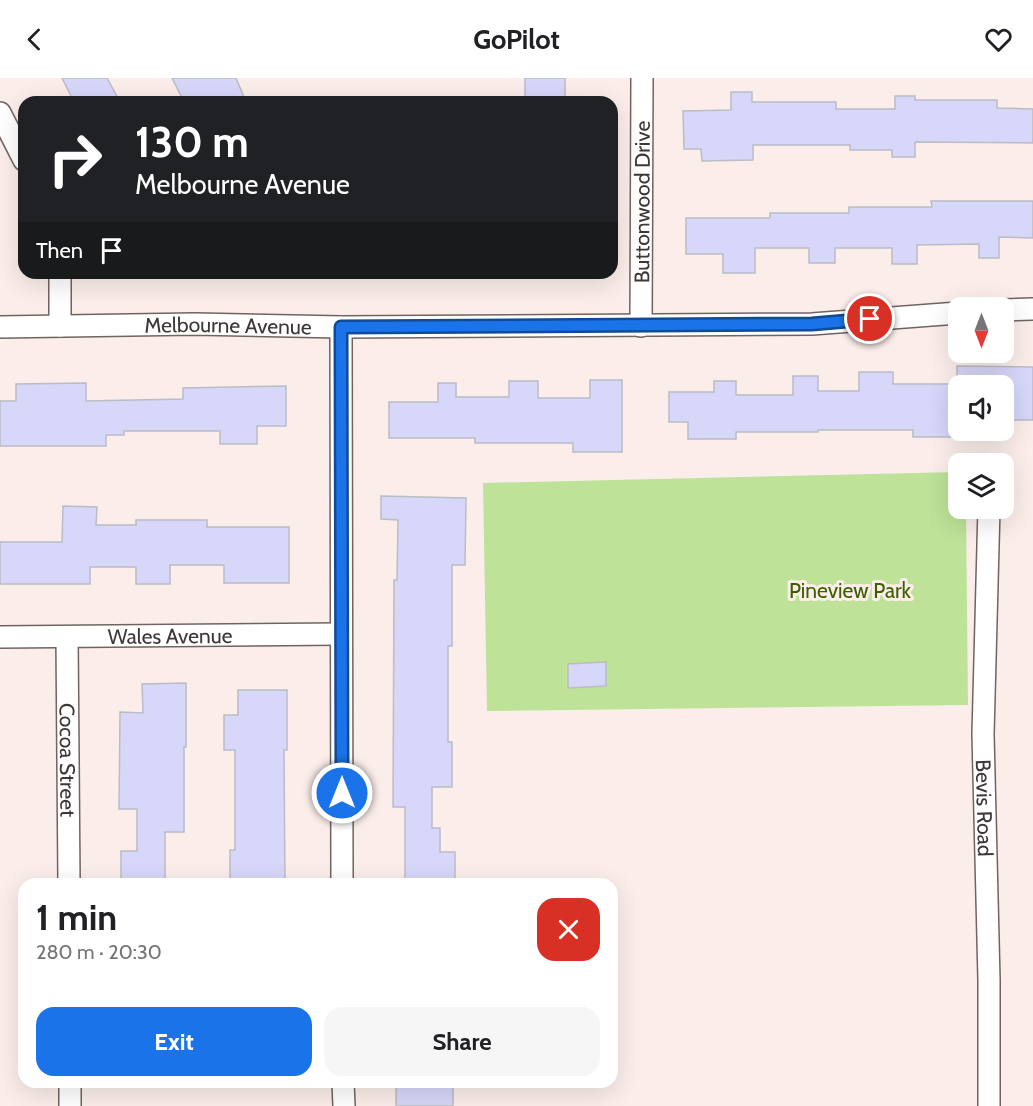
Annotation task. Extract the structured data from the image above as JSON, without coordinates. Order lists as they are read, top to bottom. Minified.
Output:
{"streets":{"street":["Buttonwood Drive","Melbourne Avenue","Wales Avenue","Cocoa Street","Bevis Road"]},"crossings":[["Buttonwood Drive","Melbourne Avenue"],["Wales Avenue","Cocoa Street"]],"parks":["Pineview Park"],"north":"bottom","page":{"header":"GoPilot","turn":["130 m","Melbourne Avenue"],"then":"Then","heading":["1 min","280 m · 20:30"],"buttons":["Exit","Share"]}}
